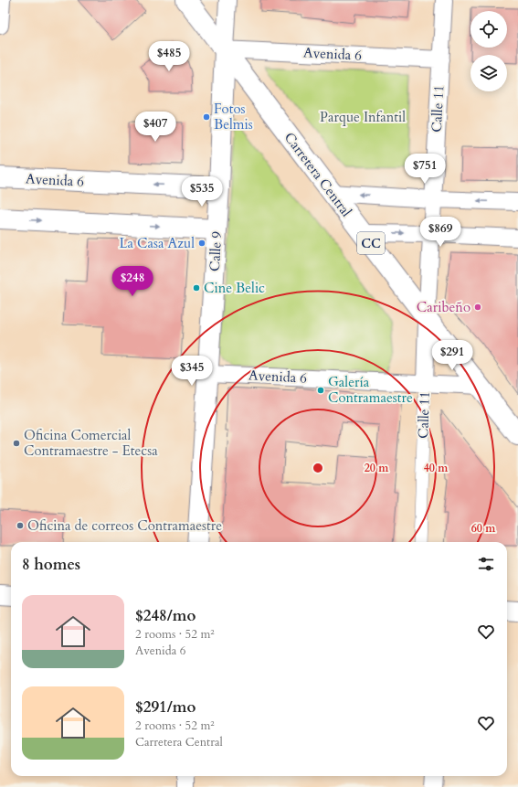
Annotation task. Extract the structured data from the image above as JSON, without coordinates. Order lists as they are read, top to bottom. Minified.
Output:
{"streets":{"main road":["Avenida 6","Carretera Central","CC","Calle 9"],"street":["Calle 11"]},"crossings":[["Avenida 6","Calle 11"],["Avenida 6","Carretera Central"],["Avenida 6","Calle 9"],["Calle 11","Carretera Central"],["Carretera Central","Calle 9"]],"parks":["Parque Infantil"],"places":["Fotos Belmis","La Casa Azul","Cine Belic","Caribeño","Galería Contramaestre","Oficina Comercial Contramaestre - Etecsa","Oficina de correos Contramaestre"],"page":{"price":["$485","$407","$751","$535","$869","$248","$291","$345"],"heading":"8 homes","list":[{"name":"$248/mo","note":"2 rooms · 52 m² · Avenida 6"},{"name":"$291/mo","note":"2 rooms · 52 m² · Carretera Central"}]},"rings":["20 m","40 m","60 m"]}
